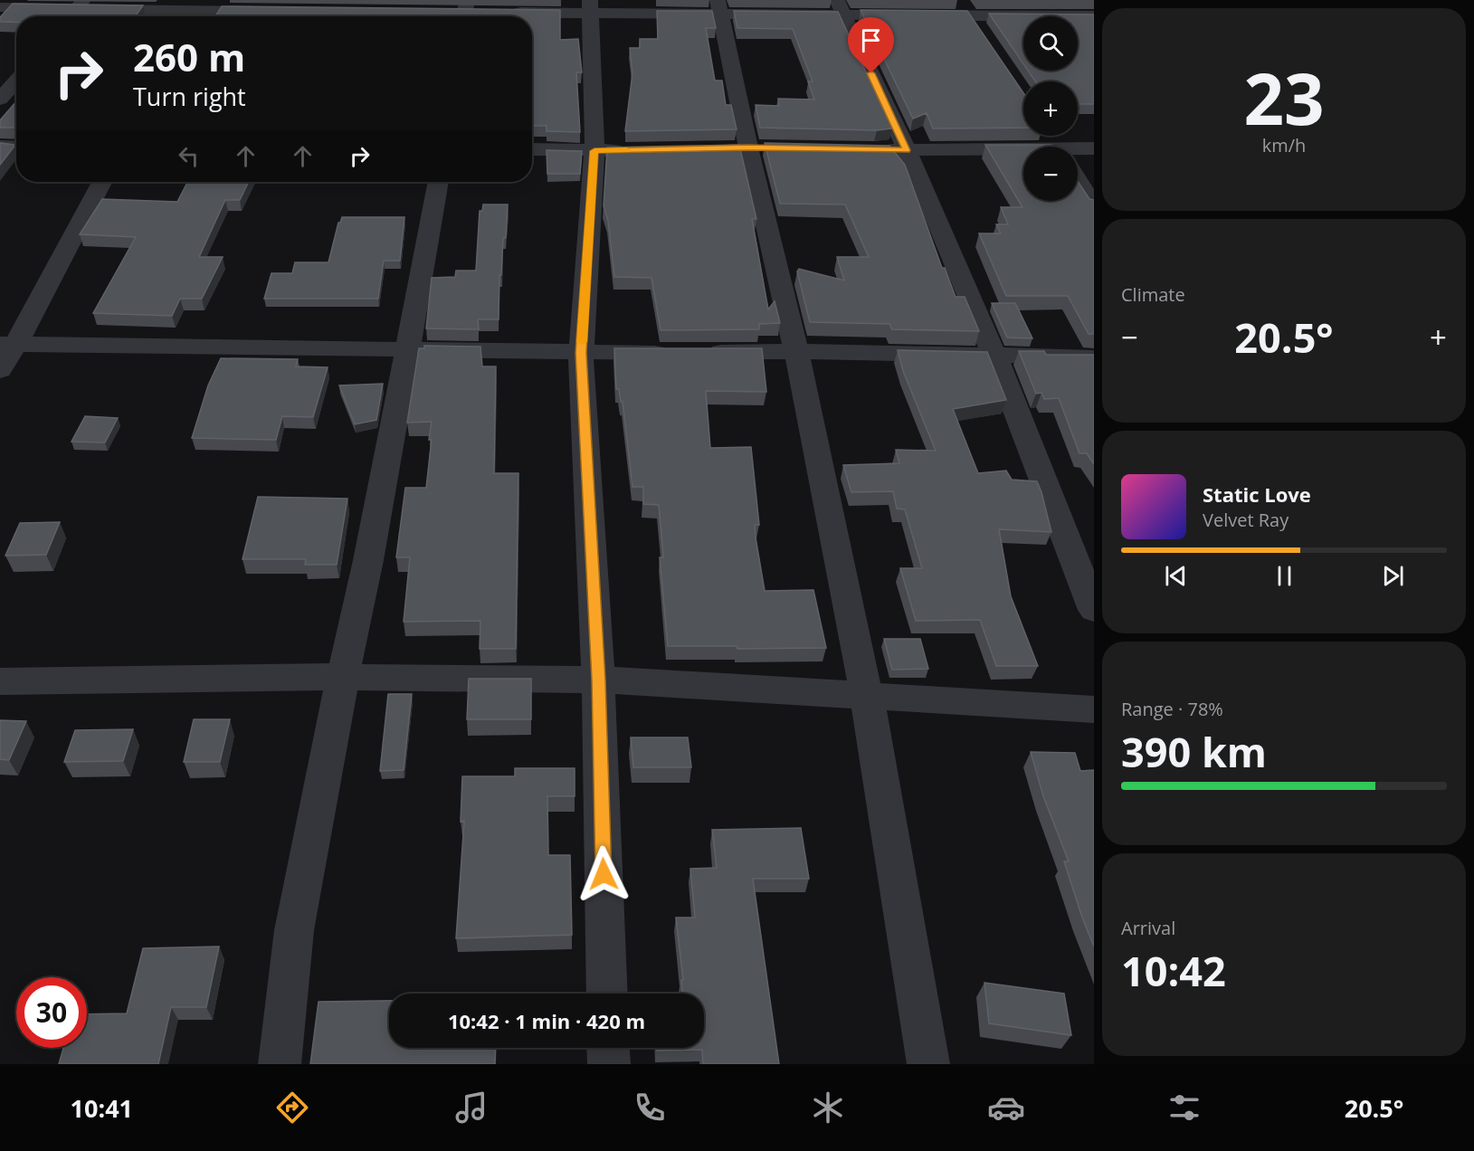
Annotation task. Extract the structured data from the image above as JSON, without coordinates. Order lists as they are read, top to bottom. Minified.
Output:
{"page":{"tile":[["23","km/h"],"Climate",["Range · 78%","390 km"],["Arrival","10:42"]],"map_buttons":["+","−"],"turn":["260 m","Turn right"],"heat":["−","20.5°","+"],"song":["Static Love","Velvet Ray"],"limit":"30","trip":"10:42 · 1 min · 420 m","tabs":["10:41","20.5°"]}}
